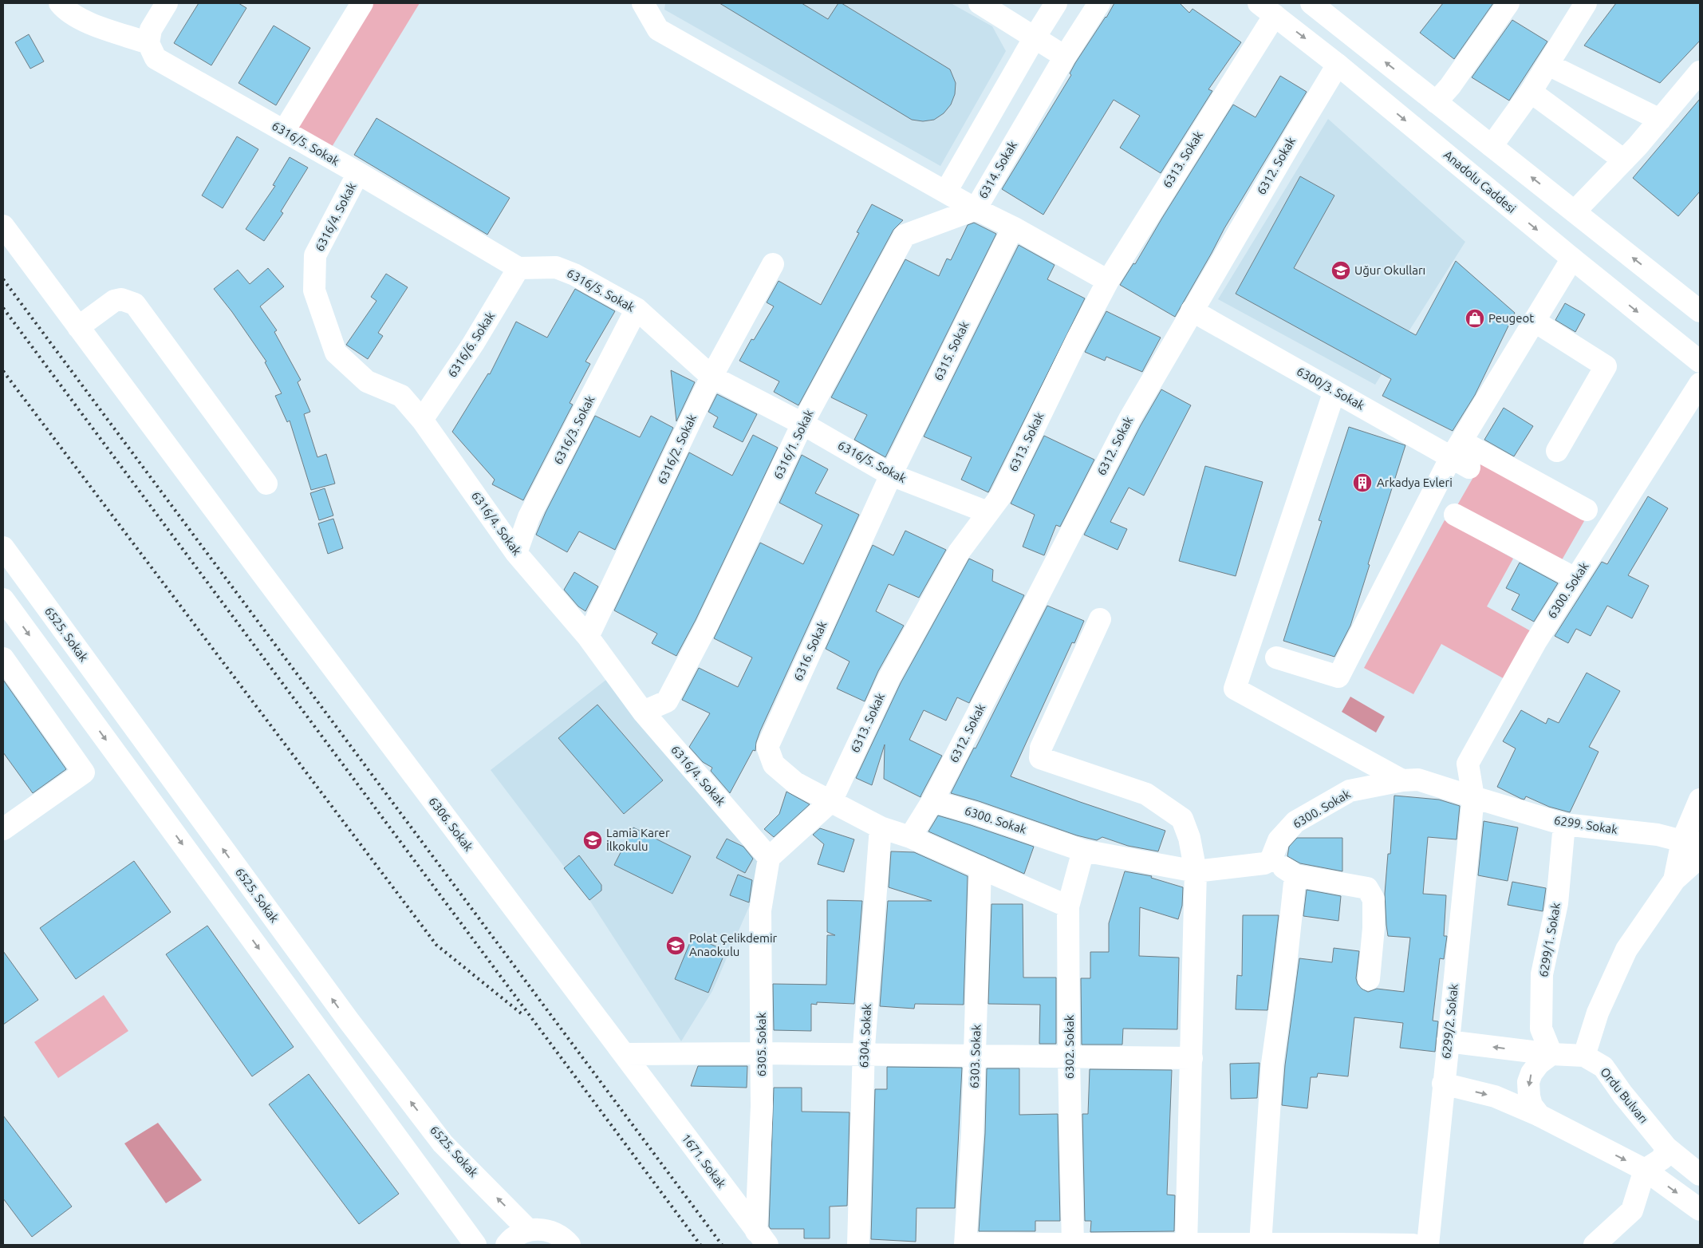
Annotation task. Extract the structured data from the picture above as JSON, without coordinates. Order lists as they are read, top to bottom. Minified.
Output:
{"streets":{"main road":["6316/5. Sokak","6313. Sokak","6312. Sokak","6314. Sokak","Anadolu Caddesi","6316/4. Sokak","6316/6. Sokak","6315. Sokak","6300/3. Sokak","6316/3. Sokak","6316/1. Sokak","6316/2. Sokak","6300. Sokak","6525. Sokak","6316. Sokak","6306. Sokak","6299. Sokak","6299/1. Sokak","6299/2. Sokak","6304. Sokak","6305. Sokak","6302. Sokak","6303. Sokak","Ordu Bulvarı","1671. Sokak"]},"crossings":[["6316/5. Sokak","6313. Sokak"],["6316/5. Sokak","6316/4. Sokak"],["6316/5. Sokak","6316/6. Sokak"],["6316/5. Sokak","6315. Sokak"],["6316/5. Sokak","6316/3. Sokak"],["6316/5. Sokak","6316/1. Sokak"],["6316/5. Sokak","6316/2. Sokak"],["6316/5. Sokak","6316. Sokak"],["6313. Sokak","6314. Sokak"],["6313. Sokak","Anadolu Caddesi"],["6313. Sokak","6316/4. Sokak"],["6313. Sokak","6316. Sokak"],["6313. Sokak","6305. Sokak"],["6312. Sokak","Anadolu Caddesi"],["6312. Sokak","6300/3. Sokak"],["6312. Sokak","6300. Sokak"],["6312. Sokak","6316. Sokak"],["6314. Sokak","6315. Sokak"],["6314. Sokak","6316/1. Sokak"],["6316/4. Sokak","6316/6. Sokak"],["6316/4. Sokak","6316/3. Sokak"],["6316/4. Sokak","6316/1. Sokak"],["6316/4. Sokak","6316/2. Sokak"],["6316/4. Sokak","6305. Sokak"],["6315. Sokak","6316. Sokak"],["6300. Sokak","6299. Sokak"],["6300. Sokak","6299/2. Sokak"],["6300. Sokak","6302. Sokak"],["6316. Sokak","6304. Sokak"],["6316. Sokak","6302. Sokak"],["6316. Sokak","6303. Sokak"],["6306. Sokak","1671. Sokak"],["6299. Sokak","6299/1. Sokak"],["6299. Sokak","6299/2. Sokak"],["6299/1. Sokak","Ordu Bulvarı"],["6299/2. Sokak","Ordu Bulvarı"],["6305. Sokak","1671. Sokak"]],"places":{"school or university":["Uğur Okulları","Lamia Karer İlkokulu","Polat Çelikdemir Anaokulu"],"shop":["Peugeot"],"building":["Arkadya Evleri"]}}
